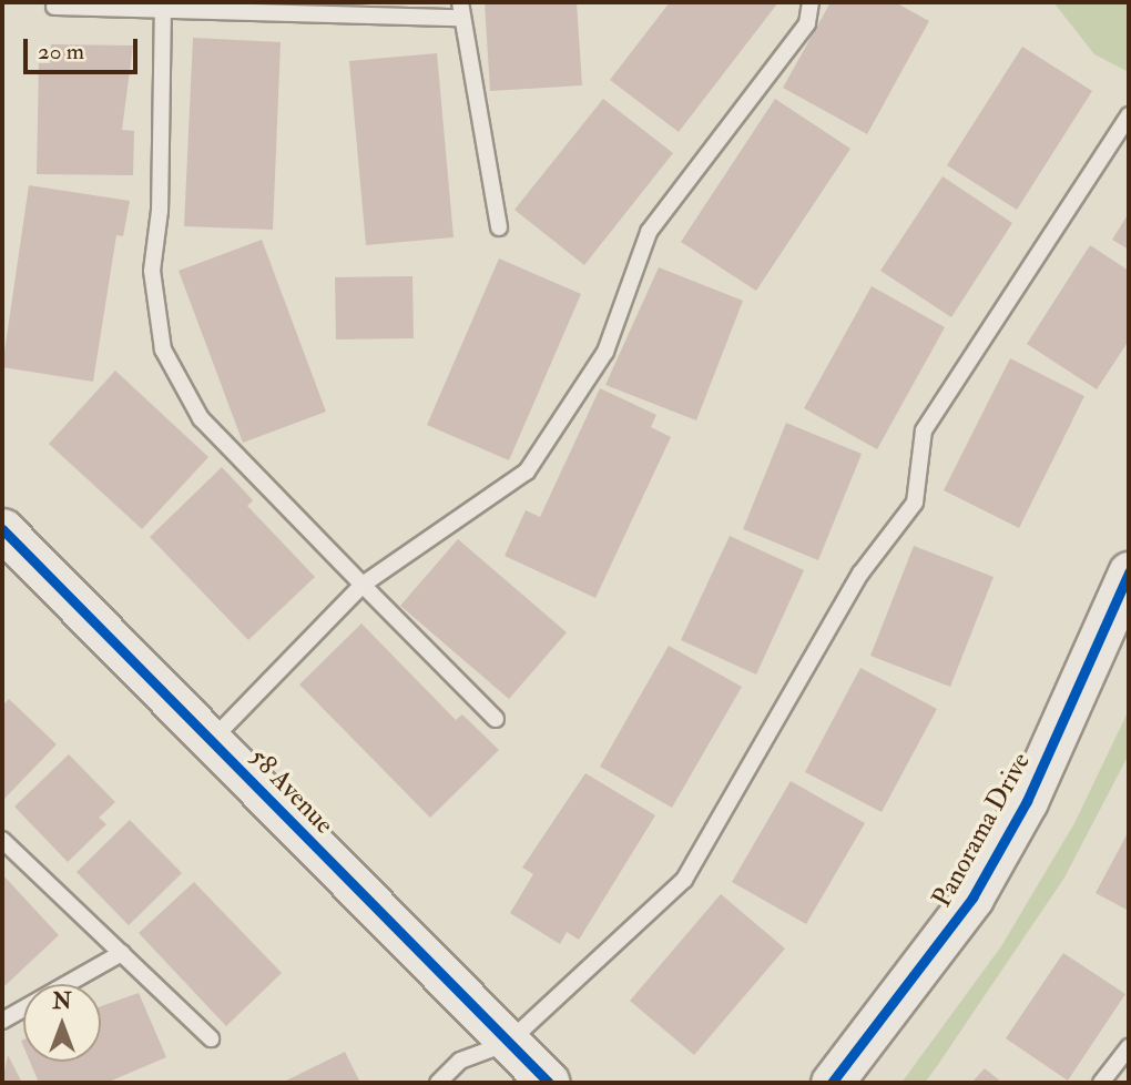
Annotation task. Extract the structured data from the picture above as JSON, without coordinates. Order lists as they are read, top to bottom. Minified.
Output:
{"streets":{"street":["58 Avenue","Panorama Drive"]},"scale_bar":"20 m","north":"top"}
